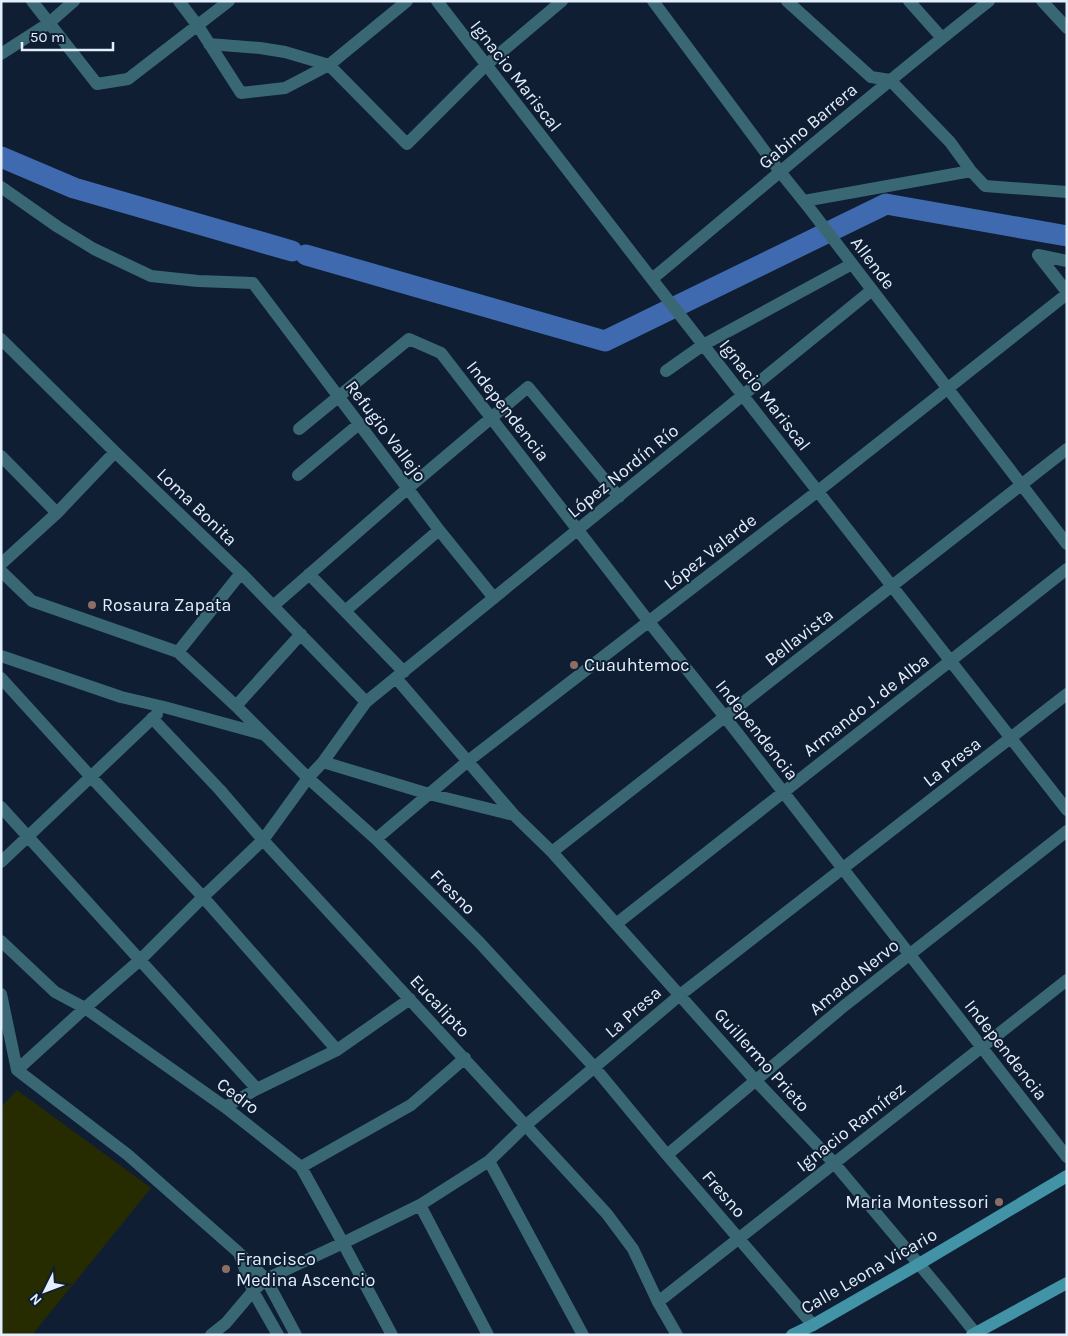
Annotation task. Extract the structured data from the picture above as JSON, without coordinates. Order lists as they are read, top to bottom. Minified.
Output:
{"streets":{"main road":["Calle Leona Vicario"],"street":["Ignacio Mariscal","Gabino Barrera","Allende","Independencia","Refugio Vallejo","López Nordín Río","Loma Bonita","López Valarde","Bellavista","Armando J. de Alba","La Presa","Fresno","Amado Nervo","Eucalipto","Guillermo Prieto","Cedro","Ignacio Ramírez"]},"crossings":[["Ignacio Mariscal","Gabino Barrera"],["Ignacio Mariscal","López Nordín Río"],["Ignacio Mariscal","López Valarde"],["Ignacio Mariscal","Bellavista"],["Ignacio Mariscal","Armando J. de Alba"],["Ignacio Mariscal","La Presa"],["Gabino Barrera","Allende"],["Allende","López Nordín Río"],["Allende","López Valarde"],["Allende","Bellavista"],["Independencia","Refugio Vallejo"],["Independencia","López Nordín Río"],["Independencia","López Valarde"],["Independencia","Bellavista"],["Independencia","Armando J. de Alba"],["Independencia","La Presa"],["Independencia","Amado Nervo"],["Independencia","Ignacio Ramírez"],["Refugio Vallejo","López Nordín Río"],["López Nordín Río","Loma Bonita"],["López Nordín Río","Fresno"],["López Nordín Río","Eucalipto"],["López Nordín Río","Guillermo Prieto"],["López Nordín Río","Cedro"],["López Valarde","Fresno"],["López Valarde","Guillermo Prieto"],["Bellavista","Guillermo Prieto"],["Armando J. de Alba","Guillermo Prieto"],["La Presa","Fresno"],["La Presa","Eucalipto"],["La Presa","Guillermo Prieto"],["La Presa","Cedro"],["Fresno","Amado Nervo"],["Fresno","Ignacio Ramírez"],["Fresno","Calle Leona Vicario"],["Amado Nervo","Guillermo Prieto"],["Eucalipto","Ignacio Ramírez"],["Guillermo Prieto","Ignacio Ramírez"],["Guillermo Prieto","Calle Leona Vicario"]],"places":["Rosaura Zapata","Cuauhtemoc","Maria Montessori","Francisco Medina Ascencio"],"scale_bar":"50 m","north":"bottom left"}
